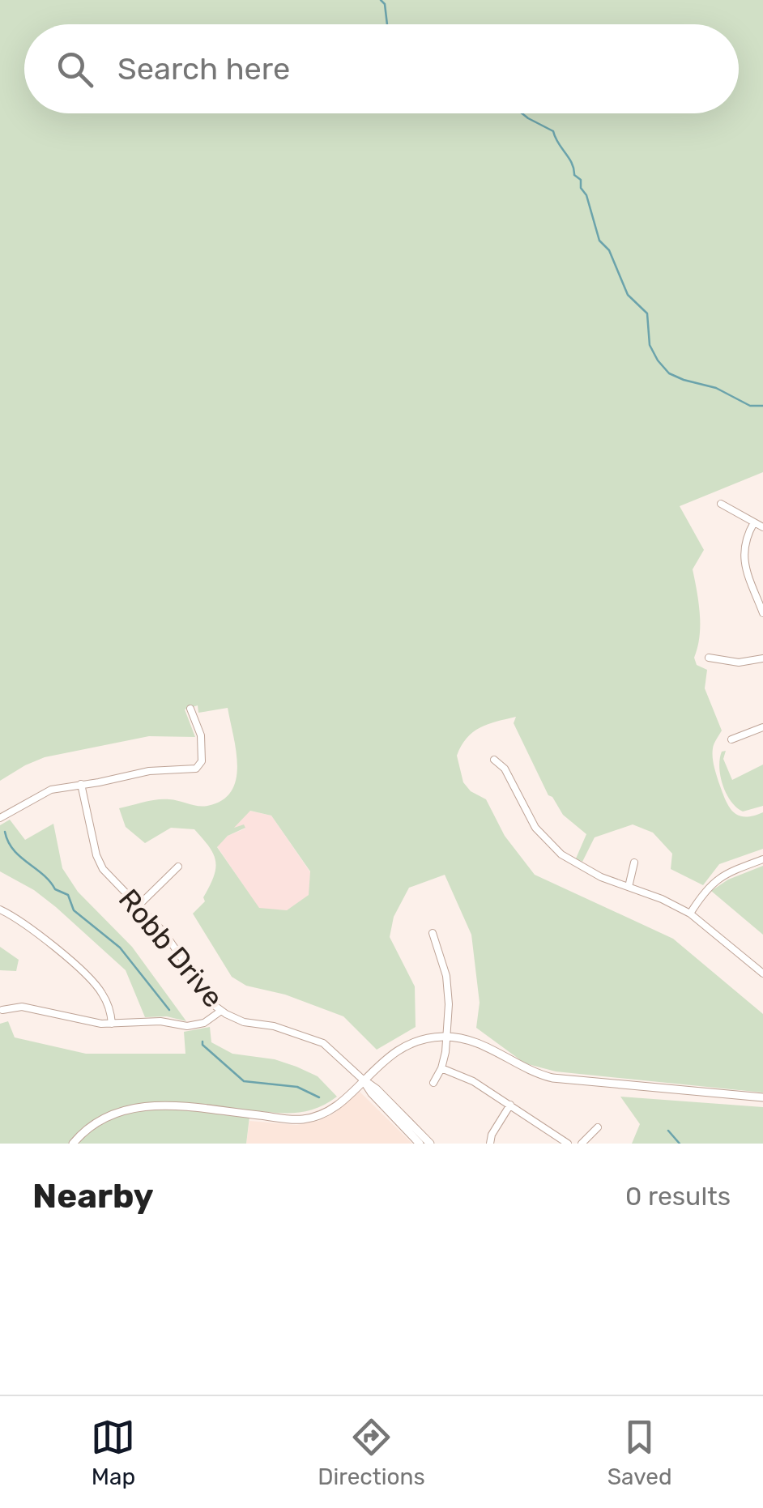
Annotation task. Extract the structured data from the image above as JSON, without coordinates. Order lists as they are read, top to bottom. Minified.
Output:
{"streets":{"street":["Robb Drive"]},"page":{"search":"Search here","heading":["Nearby","0 results"],"nav":["Map","Directions","Saved"]}}
